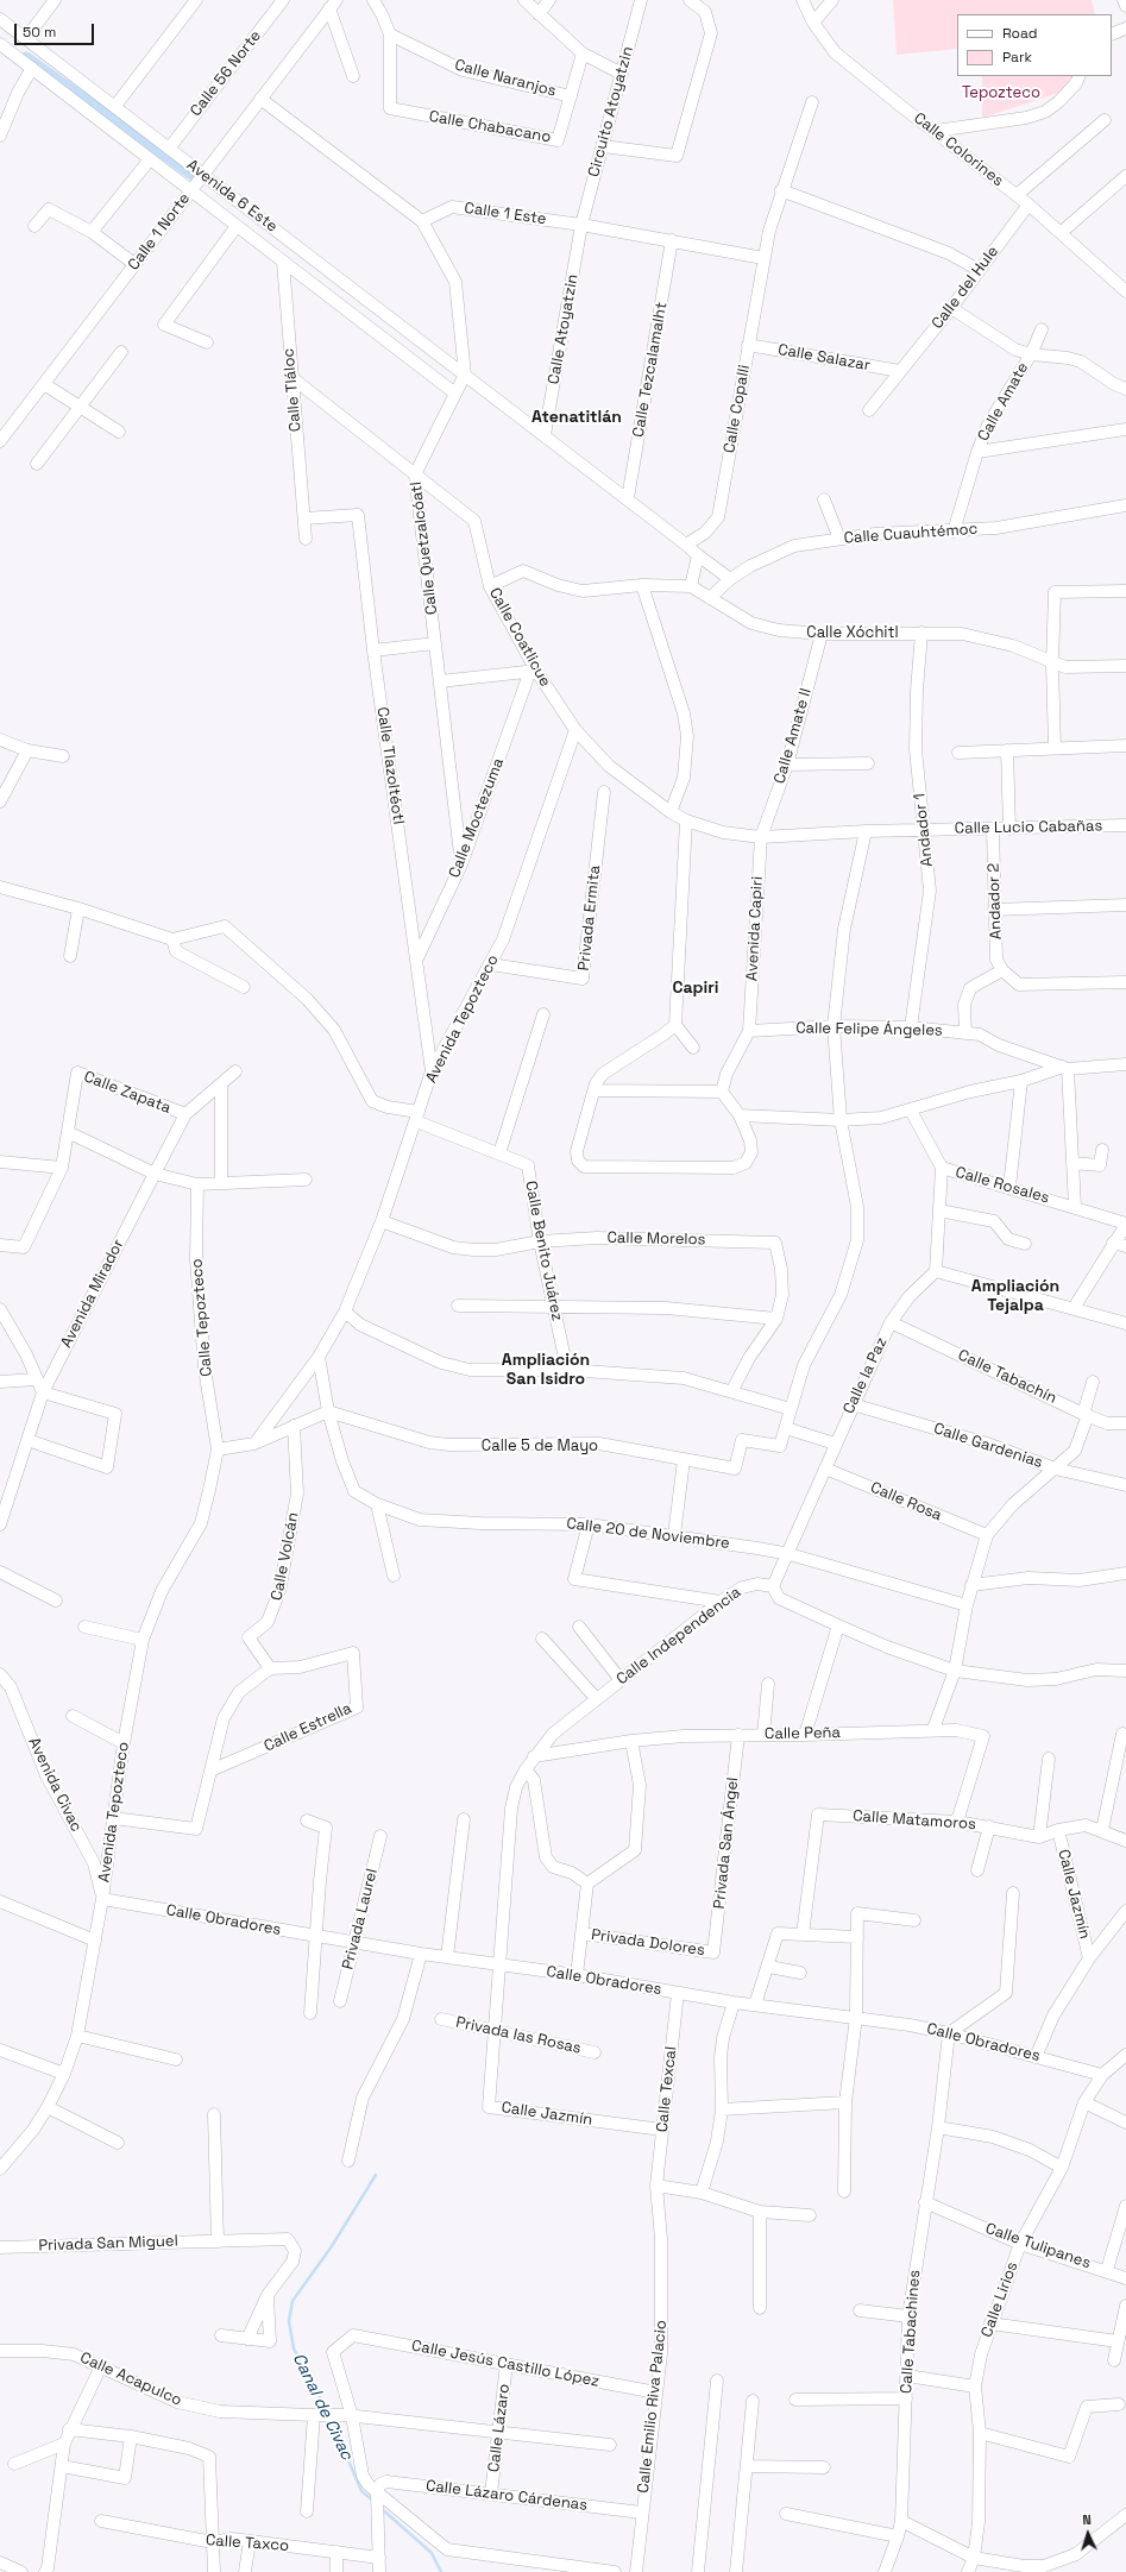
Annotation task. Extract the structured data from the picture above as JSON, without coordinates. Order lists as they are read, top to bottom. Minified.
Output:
{"streets":{"street":["Calle 56 Norte","Calle Naranjos","Circuito Atoyatzin","Calle Chabacano","Calle Colorines","Avenida 6 Este","Calle 1 Este","Calle 1 Norte","Calle del Hule","Calle Atoyatzin","Calle Salazar","Calle Tezcalamalht","Calle Tláloc","Calle Amate","Calle Copalli","Calle Cuauhtémoc","Calle Quetzalcóatl","Calle Xóchitl","Calle Coatlicue","Calle Amate II","Calle Tlazoltéotl","Calle Moctezuma","Calle Lucio Cabañas","Andador 1","Andador 2","Privada Ermita","Avenida Capiri","Avenida Tepozteco","Calle Felipe Ángeles","Calle Zapata","Calle Rosales","Calle Morelos","Calle Benito Juárez","Avenida Mirador","Calle Tepozteco","Calle la Paz","Calle Tabachín","Calle 5 de Mayo","Calle Gardenias","Calle Rosa","Calle 20 de Noviembre","Calle Volcán","Calle Independencia","Calle Estrella","Calle Peña","Avenida Civac","Calle Matamoros","Privada San Ángel","Calle Jazmín","Privada Laurel","Calle Obradores","Privada Dolores","Privada las Rosas","Calle Texcal","Privada San Miguel","Calle Tulipanes","Calle Lirios","Calle Tabachines","Calle Jesús Castillo López","Calle Acapulco","Calle Emilio Riva Palacio","Calle Lázaro","Calle Lázaro Cárdenas","Calle Taxco"]},"crossings":[["Calle 56 Norte","Avenida 6 Este"],["Calle Naranjos","Calle Chabacano"],["Circuito Atoyatzin","Calle 1 Este"],["Circuito Atoyatzin","Calle Atoyatzin"],["Calle Colorines","Calle del Hule"],["Avenida 6 Este","Calle 1 Norte"],["Avenida 6 Este","Calle Tláloc"],["Avenida 6 Este","Calle Quetzalcóatl"],["Calle 1 Este","Calle Atoyatzin"],["Calle 1 Este","Calle Tezcalamalht"],["Calle 1 Este","Calle Copalli"],["Calle del Hule","Calle Salazar"],["Calle Salazar","Calle Copalli"],["Calle Tláloc","Calle Coatlicue"],["Calle Tláloc","Calle Tlazoltéotl"],["Calle Amate","Calle Cuauhtémoc"],["Calle Cuauhtémoc","Calle Xóchitl"],["Calle Quetzalcóatl","Calle Coatlicue"],["Calle Quetzalcóatl","Calle Moctezuma"],["Calle Xóchitl","Calle Amate II"],["Calle Xóchitl","Andador 1"],["Calle Coatlicue","Calle Moctezuma"],["Calle Coatlicue","Avenida Tepozteco"],["Calle Amate II","Calle Lucio Cabañas"],["Calle Amate II","Avenida Capiri"],["Calle Tlazoltéotl","Calle Moctezuma"],["Calle Tlazoltéotl","Avenida Tepozteco"],["Calle Lucio Cabañas","Andador 1"],["Calle Lucio Cabañas","Andador 2"],["Calle Lucio Cabañas","Avenida Capiri"],["Andador 1","Calle Felipe Ángeles"],["Privada Ermita","Avenida Tepozteco"],["Avenida Capiri","Calle Felipe Ángeles"],["Avenida Tepozteco","Calle Morelos"],["Avenida Tepozteco","Calle Benito Juárez"],["Avenida Tepozteco","Calle Tepozteco"],["Avenida Tepozteco","Avenida Civac"],["Avenida Tepozteco","Calle Obradores"],["Calle Zapata","Avenida Mirador"],["Calle Morelos","Calle Benito Juárez"],["Calle la Paz","Calle Tabachín"],["Calle la Paz","Calle Gardenias"],["Calle la Paz","Calle Rosa"],["Calle la Paz","Calle 20 de Noviembre"],["Calle la Paz","Calle Independencia"],["Calle 5 de Mayo","Calle 20 de Noviembre"],["Calle Volcán","Calle Estrella"],["Calle Independencia","Calle Peña"],["Calle Independencia","Calle Jazmín"],["Calle Independencia","Calle Obradores"],["Calle Peña","Calle Matamoros"],["Calle Peña","Privada San Ángel"],["Avenida Civac","Calle Obradores"],["Privada San Ángel","Privada Dolores"],["Calle Jazmín","Calle Obradores"],["Calle Jazmín","Privada las Rosas"],["Calle Jazmín","Calle Texcal"],["Privada Laurel","Calle Obradores"],["Calle Obradores","Calle Texcal"],["Calle Obradores","Calle Lirios"],["Calle Obradores","Calle Tabachines"],["Calle Texcal","Calle Emilio Riva Palacio"],["Calle Tulipanes","Calle Lirios"],["Calle Tulipanes","Calle Tabachines"],["Calle Jesús Castillo López","Calle Acapulco"],["Calle Jesús Castillo López","Calle Emilio Riva Palacio"],["Calle Jesús Castillo López","Calle Lázaro"],["Calle Acapulco","Calle Lázaro"],["Calle Emilio Riva Palacio","Calle Lázaro Cárdenas"],["Calle Lázaro","Calle Lázaro Cárdenas"]],"districts":["Atenatitlán","Capiri","Ampliación Tejalpa","Ampliación San Isidro"],"water":["Canal de Civac"],"parks":["Tepozteco"],"legend":["Road","Park"],"scale_bar":"50 m","north":"top"}
